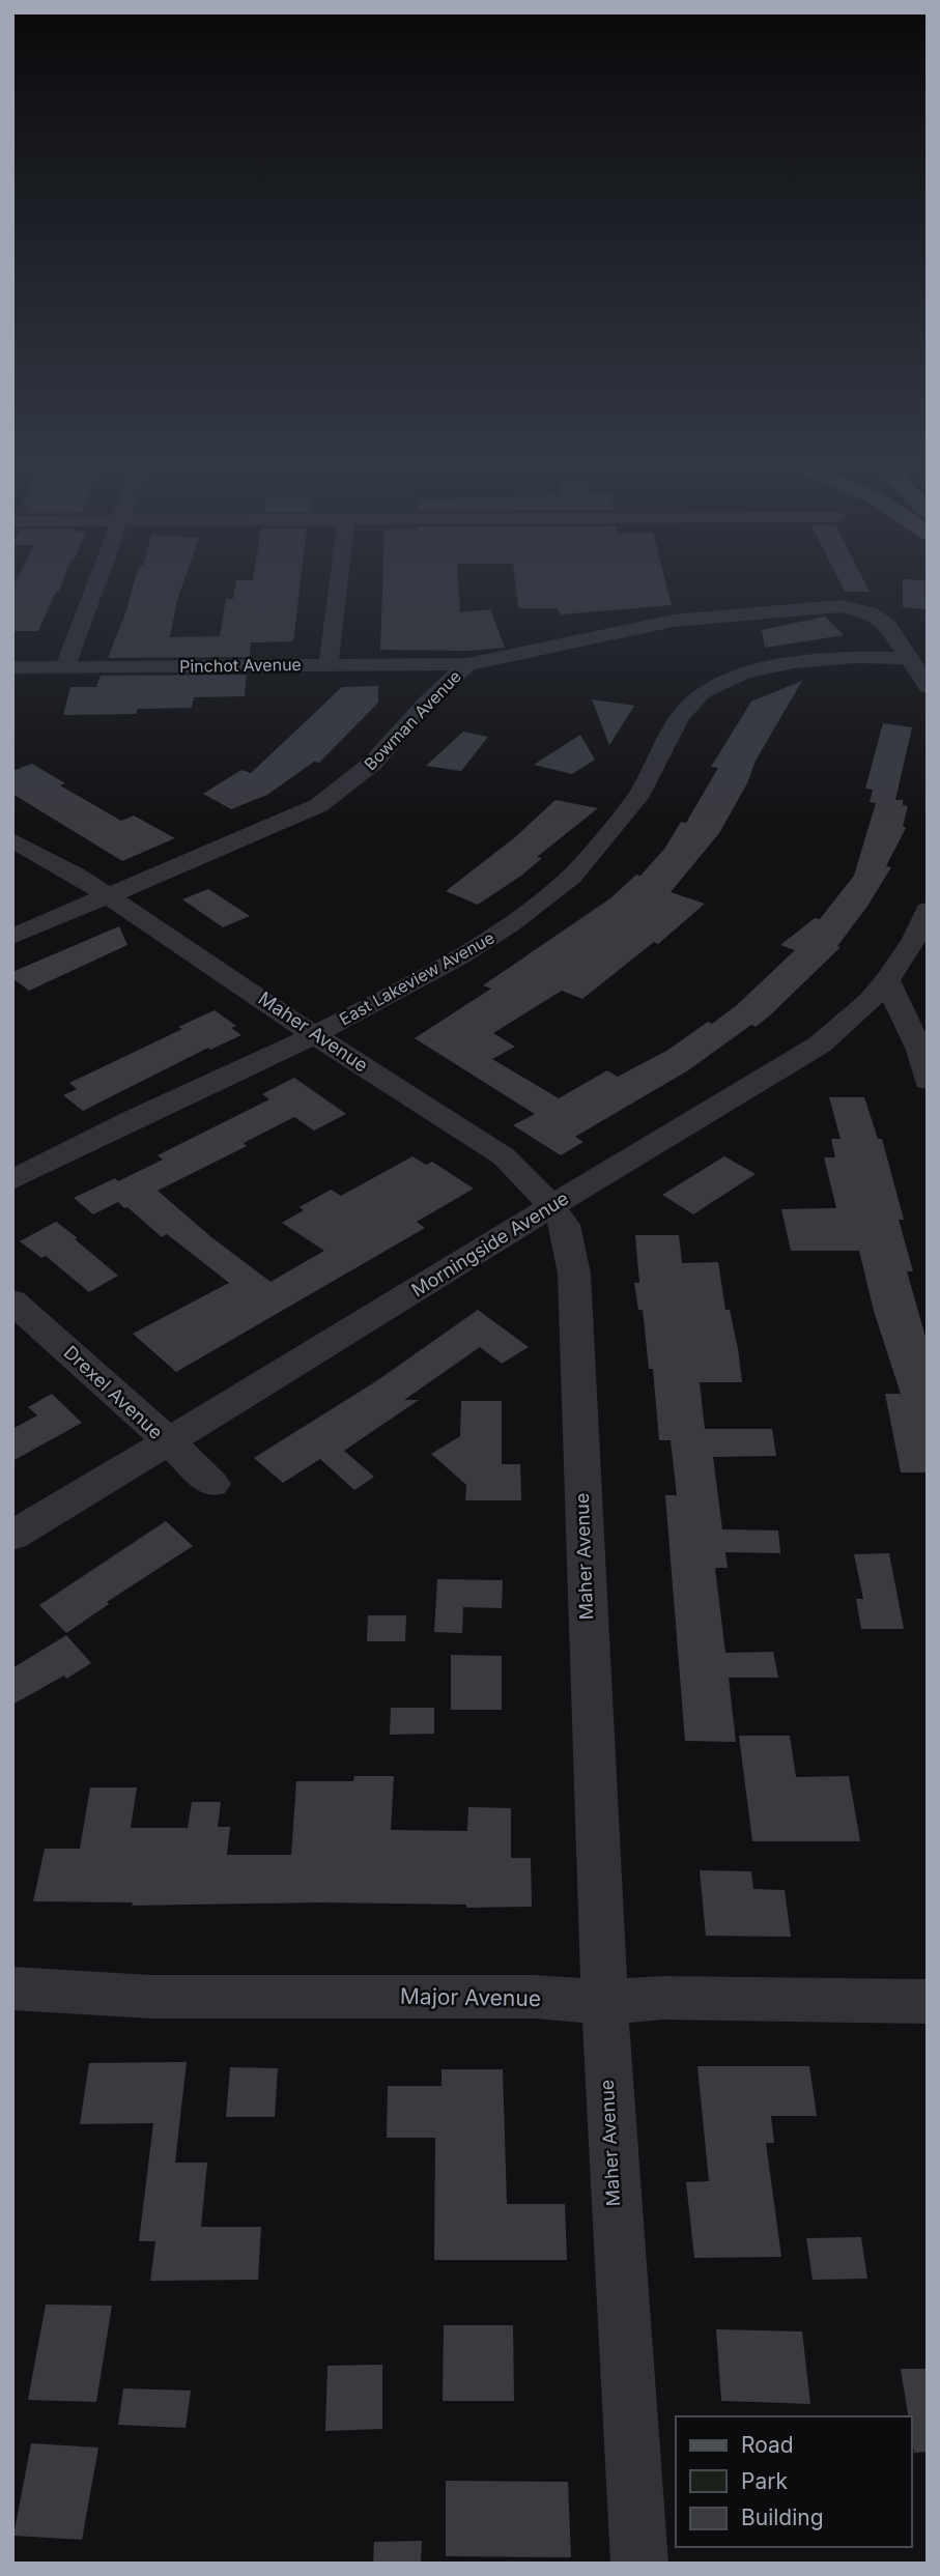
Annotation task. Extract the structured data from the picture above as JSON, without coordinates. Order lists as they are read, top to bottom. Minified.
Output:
{"streets":{"street":["Pinchot Avenue","Bowman Avenue","East Lakeview Avenue","Maher Avenue","Morningside Avenue","Drexel Avenue","Major Avenue"]},"crossings":[["Pinchot Avenue","Bowman Avenue"],["Bowman Avenue","East Lakeview Avenue"],["Bowman Avenue","Maher Avenue"],["East Lakeview Avenue","Maher Avenue"],["Maher Avenue","Morningside Avenue"],["Maher Avenue","Major Avenue"],["Morningside Avenue","Drexel Avenue"]],"legend":["Road","Park","Building"]}
